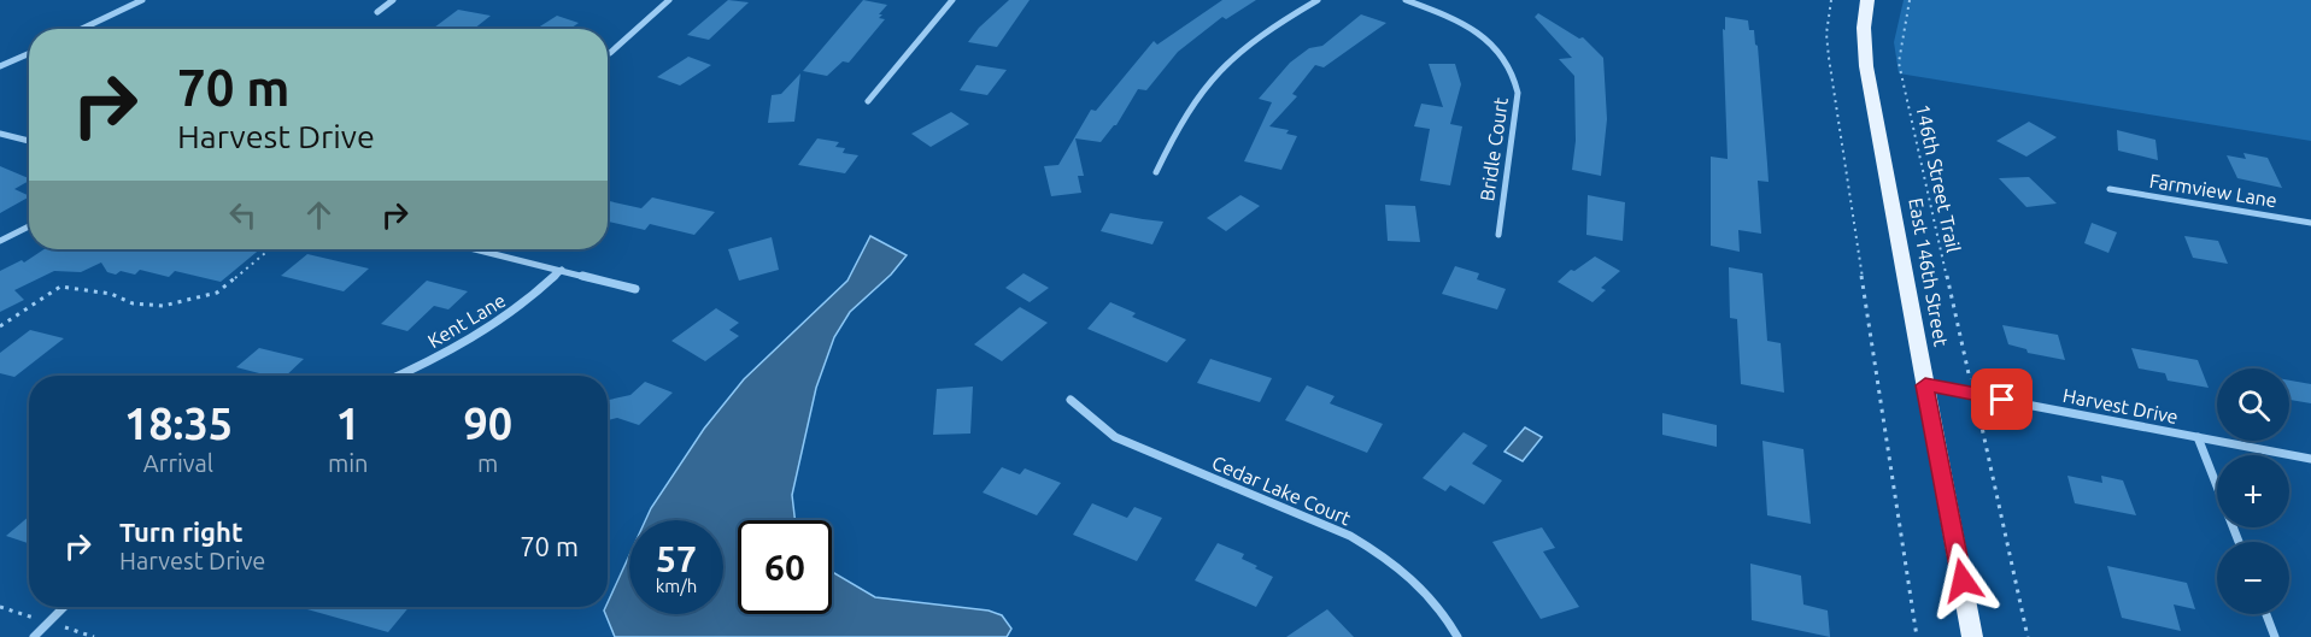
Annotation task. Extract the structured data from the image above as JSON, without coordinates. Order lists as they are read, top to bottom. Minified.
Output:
{"streets":{"main road":["East 146th Street"],"street":["Bridle Court","Farmview Lane","Kent Lane","Harvest Drive","Cedar Lake Court"],"path":["146th Street Trail"]},"crossings":[["East 146th Street","Harvest Drive"]],"page":{"turn":["70 m","Harvest Drive"],"map_buttons":["+","−"],"eta":["18:35","Arrival","1","min","90","m"],"list":[{"name":"Turn right","note":"Harvest Drive","value":"70 m"}],"speed":"57 km/h","limit":"60"}}
